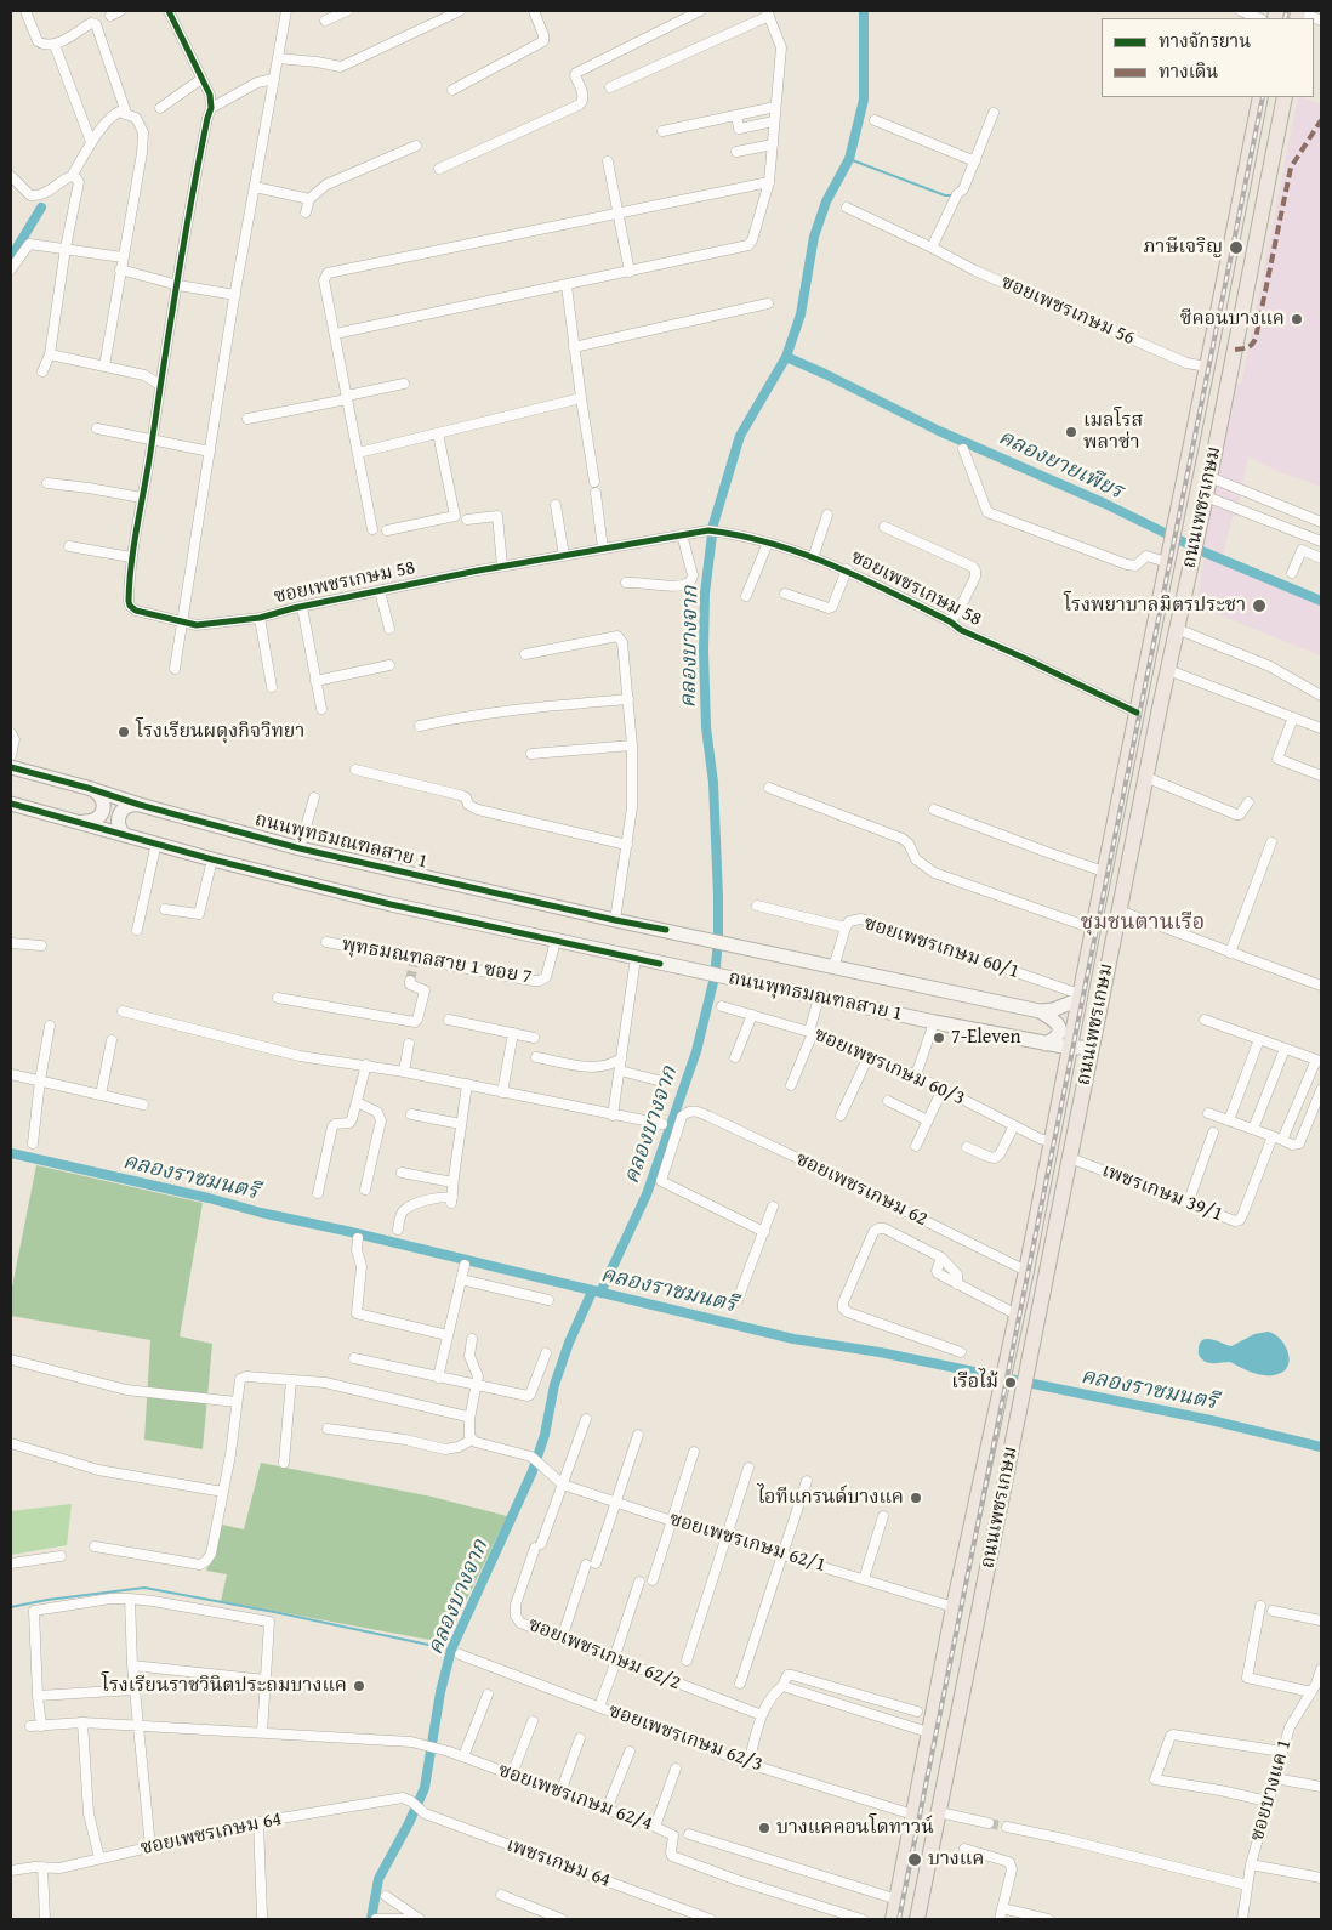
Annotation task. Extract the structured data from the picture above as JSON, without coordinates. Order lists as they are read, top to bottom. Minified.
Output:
{"streets":{"main road":["ถนนเพชรเกษม","ถนนพุทธมณฑลสาย 1"],"street":["ซอยเพชรเกษม 56","ซอยเพชรเกษม 58","ซอยเพชรเกษม 60/1","พุทธมณฑลสาย 1 ซอย 7","ซอยเพชรเกษม 60/3","ซอยเพชรเกษม 62","เพชรเกษม 39/1","ซอยเพชรเกษม 62/1","ซอยเพชรเกษม 62/2","ซอยเพชรเกษม 62/3","ซอยบางแค 1","ซอยเพชรเกษม 62/4","ซอยเพชรเกษม 64","เพชรเกษม 64"]},"crossings":[["ซอยเพชรเกษม 56","ถนนเพชรเกษม"],["ถนนเพชรเกษม","ซอยเพชรเกษม 58"],["ถนนเพชรเกษม","ถนนพุทธมณฑลสาย 1"],["ถนนเพชรเกษม","ซอยเพชรเกษม 60/1"],["ถนนเพชรเกษม","ซอยเพชรเกษม 60/3"],["ถนนเพชรเกษม","ซอยเพชรเกษม 62"],["ถนนเพชรเกษม","เพชรเกษม 39/1"],["ถนนเพชรเกษม","ซอยเพชรเกษม 62/1"],["ถนนเพชรเกษม","ซอยเพชรเกษม 62/3"],["ถนนพุทธมณฑลสาย 1","ซอยเพชรเกษม 60/1"],["ถนนพุทธมณฑลสาย 1","พุทธมณฑลสาย 1 ซอย 7"],["ซอยเพชรเกษม 62/1","ซอยเพชรเกษม 62/2"],["ซอยเพชรเกษม 64","เพชรเกษม 64"]],"districts":["ชุมชนตานเรือ"],"water":["คลองยายเพียร","คลองบางจาก","คลองราชมนตรี"],"places":["ภาษีเจริญ","ซีคอนบางแค","เมลโรส พลาซ่า","โรงพยาบาลมิตรประชา","โรงเรียนผดุงกิจวิทยา","7-Eleven","เรือไม้","ไอทีแกรนด์บางแค","โรงเรียนราชวินิตประถมบางแค","บางแคคอนโดทาวน์","บางแค"],"legend":["ทางจักรยาน","ทางเดิน"]}
